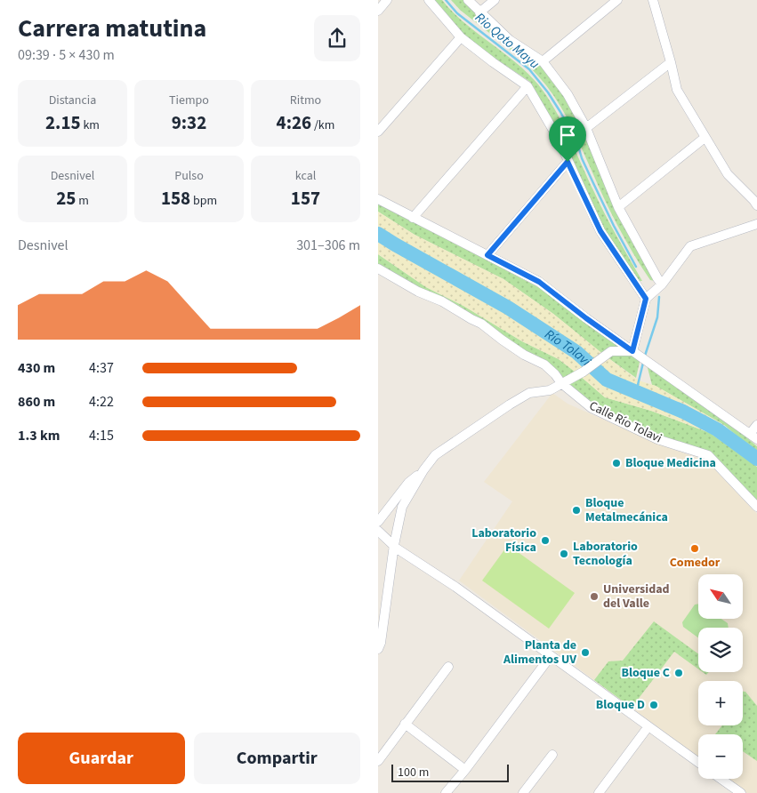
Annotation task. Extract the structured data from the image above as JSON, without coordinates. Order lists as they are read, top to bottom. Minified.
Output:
{"streets":{"street":["Calle Río Tolavi"]},"water":["Rio Qoto Mayu","Río Tolavi"],"places":["Bloque Medicina","Bloque Metalmecánica","Laboratorio Física","Comedor","Laboratorio Tecnología","Universidad del Valle","Planta de Alimentos UV","Bloque C","Bloque D"],"scale_bar":"100 m","north":"top left","page":{"heading":["Carrera matutina","09:39 · 5 × 430 m"],"stats":[["Distancia","2.15 km"],["Tiempo","9:32"],["Ritmo","4:26 /km"],["Desnivel","25 m"],["Pulso","158 bpm"],["kcal","157"]],"chart":["Desnivel","301–306 m"],"list":[{"name":"430 m","note":"4:37"},{"name":"860 m","note":"4:22"},{"name":"1.3 km","note":"4:15"}],"map_buttons":["+","−"],"buttons":["Guardar","Compartir"],"scale":"100 m"}}
